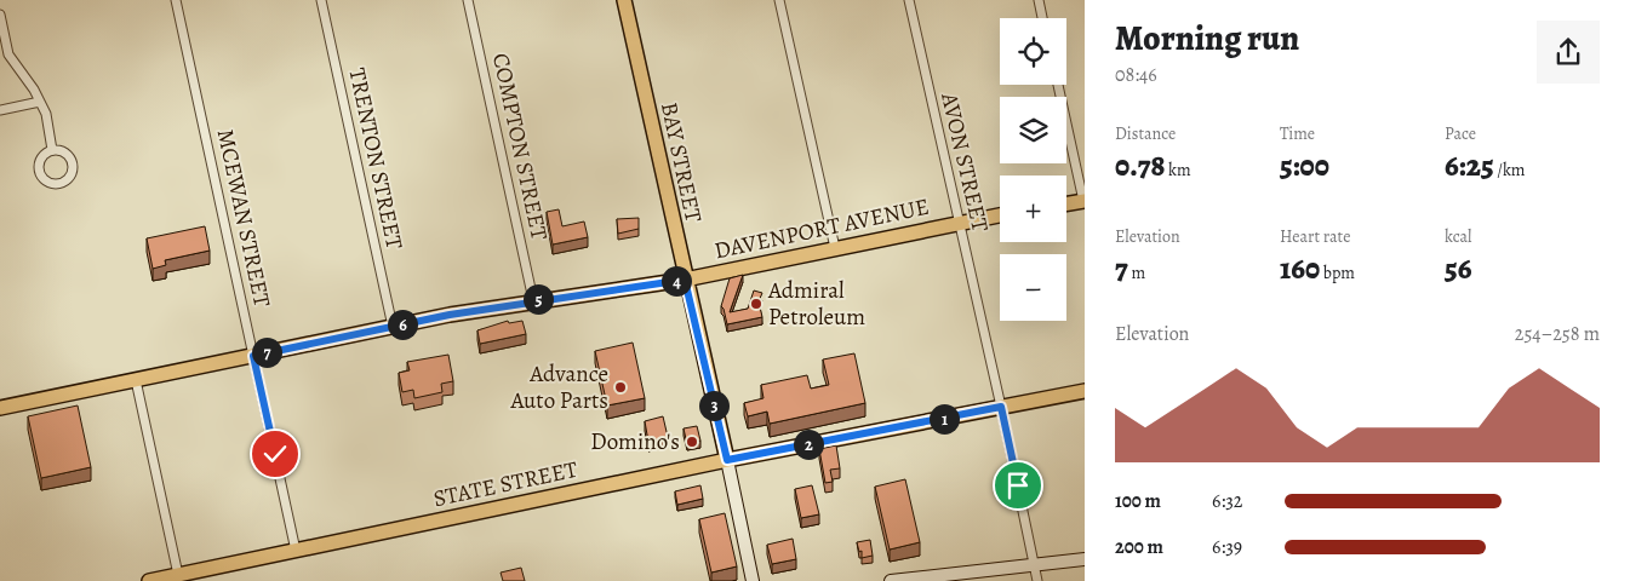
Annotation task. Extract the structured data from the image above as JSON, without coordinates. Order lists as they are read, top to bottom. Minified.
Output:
{"streets":{"main road":["BAY STREET","DAVENPORT AVENUE","STATE STREET"],"street":["COMPTON STREET","TRENTON STREET","AVON STREET","MCEWAN STREET"]},"crossings":[["COMPTON STREET","DAVENPORT AVENUE"],["TRENTON STREET","DAVENPORT AVENUE"],["BAY STREET","DAVENPORT AVENUE"],["BAY STREET","STATE STREET"],["AVON STREET","DAVENPORT AVENUE"],["AVON STREET","STATE STREET"],["MCEWAN STREET","DAVENPORT AVENUE"],["MCEWAN STREET","STATE STREET"]],"places":["Admiral Petroleum","Advance Auto Parts","Domino's"],"page":{"heading":["Morning run","08:46"],"map_buttons":["+","−"],"stats":[["Distance","0.78 km"],["Time","5:00"],["Pace","6:25 /km"],["Elevation","7 m"],["Heart rate","160 bpm"],["kcal","56"]],"pins":["4","5","6","7","3","1","2"],"chart":["Elevation","254–258 m"],"list":[{"name":"100 m","note":"6:32"},{"name":"200 m","note":"6:39"}]}}
